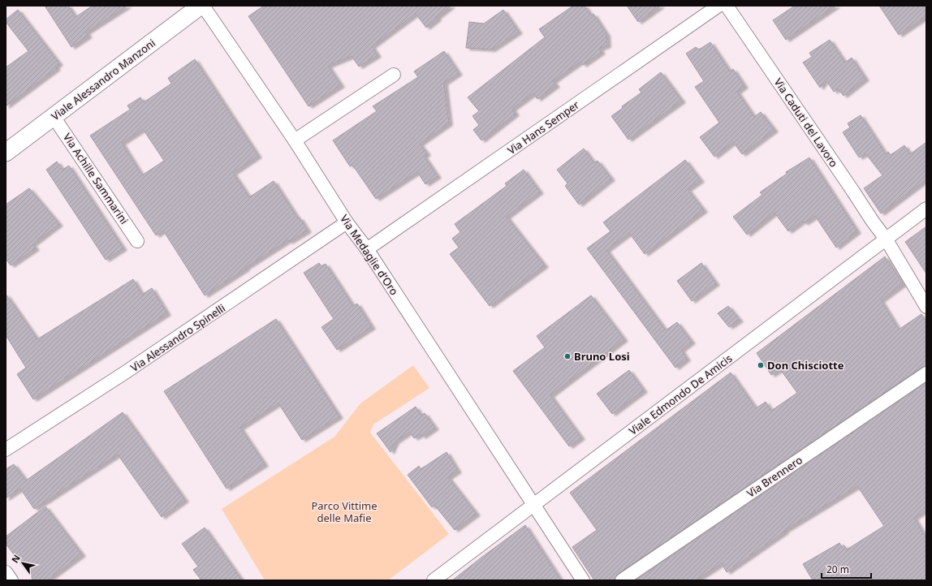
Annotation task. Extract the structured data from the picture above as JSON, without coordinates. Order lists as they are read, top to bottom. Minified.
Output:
{"streets":{"street":["Viale Alessandro Manzoni","Via Caduti del Lavoro","Via Hans Semper","Via Achille Sammarini","Via Medaglie d'Oro","Via Alessandro Spinelli","Viale Edmondo De Amicis","Via Brennero"]},"crossings":[["Viale Alessandro Manzoni","Via Achille Sammarini"],["Via Caduti del Lavoro","Viale Edmondo De Amicis"],["Via Hans Semper","Via Medaglie d'Oro"],["Via Medaglie d'Oro","Via Alessandro Spinelli"],["Via Medaglie d'Oro","Viale Edmondo De Amicis"]],"parks":["Parco Vittime delle Mafie"],"places":["Bruno Losi","Don Chisciotte"],"scale_bar":"20 m","north":"top left"}
